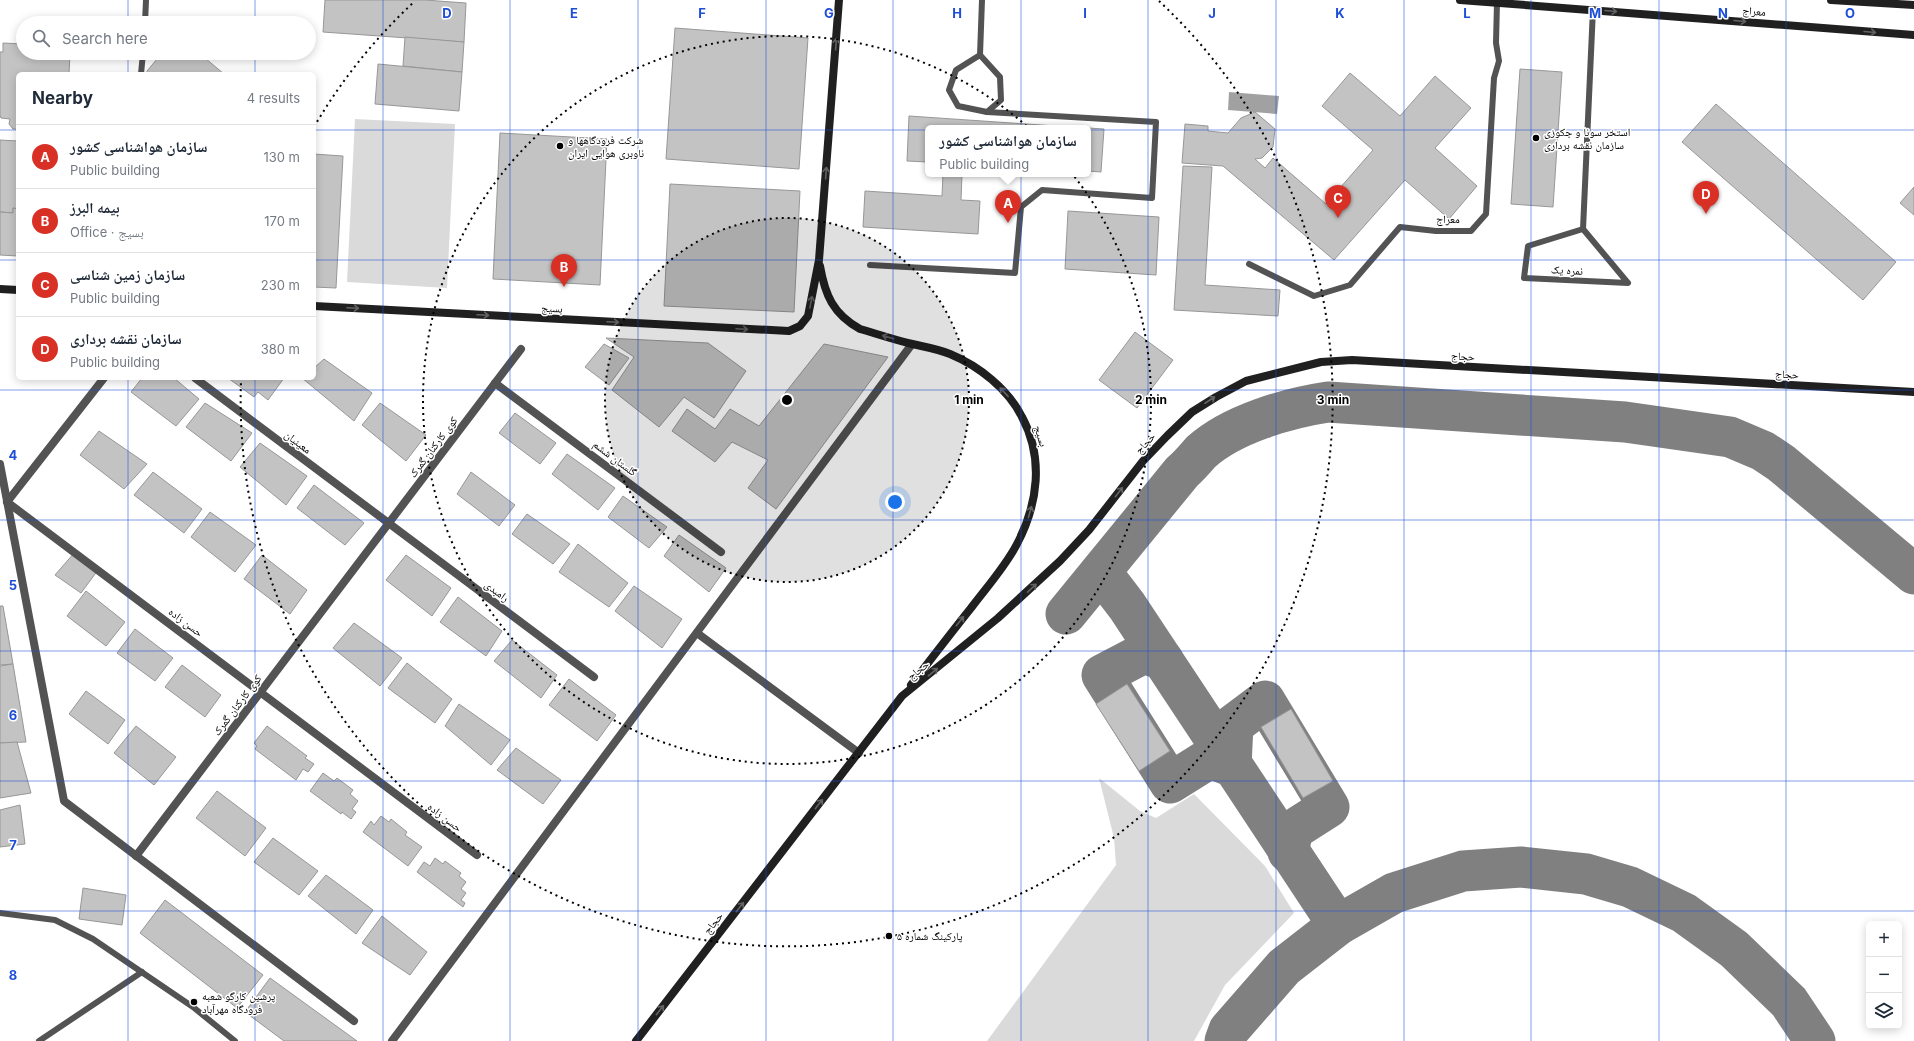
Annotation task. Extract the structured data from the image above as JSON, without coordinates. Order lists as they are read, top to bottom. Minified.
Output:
{"streets":{"main road":["معراج","بسیج","حجاج"],"street":["معینیان","کوی کارکنان گمرک","گلستان ششم","رامبدی","حسن زاده"],"lane":["نمره یک"]},"crossings":[["بسیج","حجاج"],["معینیان","کوی کارکنان گمرک"],["معینیان","رامبدی"],["کوی کارکنان گمرک","گلستان ششم"],["کوی کارکنان گمرک","رامبدی"],["کوی کارکنان گمرک","حسن زاده"]],"one_way":["حجاج"],"places":["استخر سونا و جکوزی سازمان نقشه برداری","شرکت فرودگاهها و ناوبری هوایی ایران","پارکینگ شماره ۵","پرشین کارگو شعبه فرودگاه مهرآباد"],"page":{"search":"Search here","heading":["Nearby","4 results"],"list":[{"mark":"A","name":"سازمان هواشناسی کشور","note":"Public building","value":"130 m"},{"mark":"B","name":"بیمه البرز","note":"Office · بسیج","value":"170 m"},{"mark":"C","name":"سازمان زمین شناسی","note":"Public building","value":"230 m"},{"mark":"D","name":"سازمان نقشه برداری","note":"Public building","value":"380 m"}],"popup":["سازمان هواشناسی کشور","Public building"],"pins":["D","C","A","B"],"map_buttons":["+","−"]},"grid":{"columns":["D","E","F","G","H","I","J","K","L","M","N","O"],"rows":["4","5","6","7","8"]},"rings":["1 min","2 min","3 min"]}
